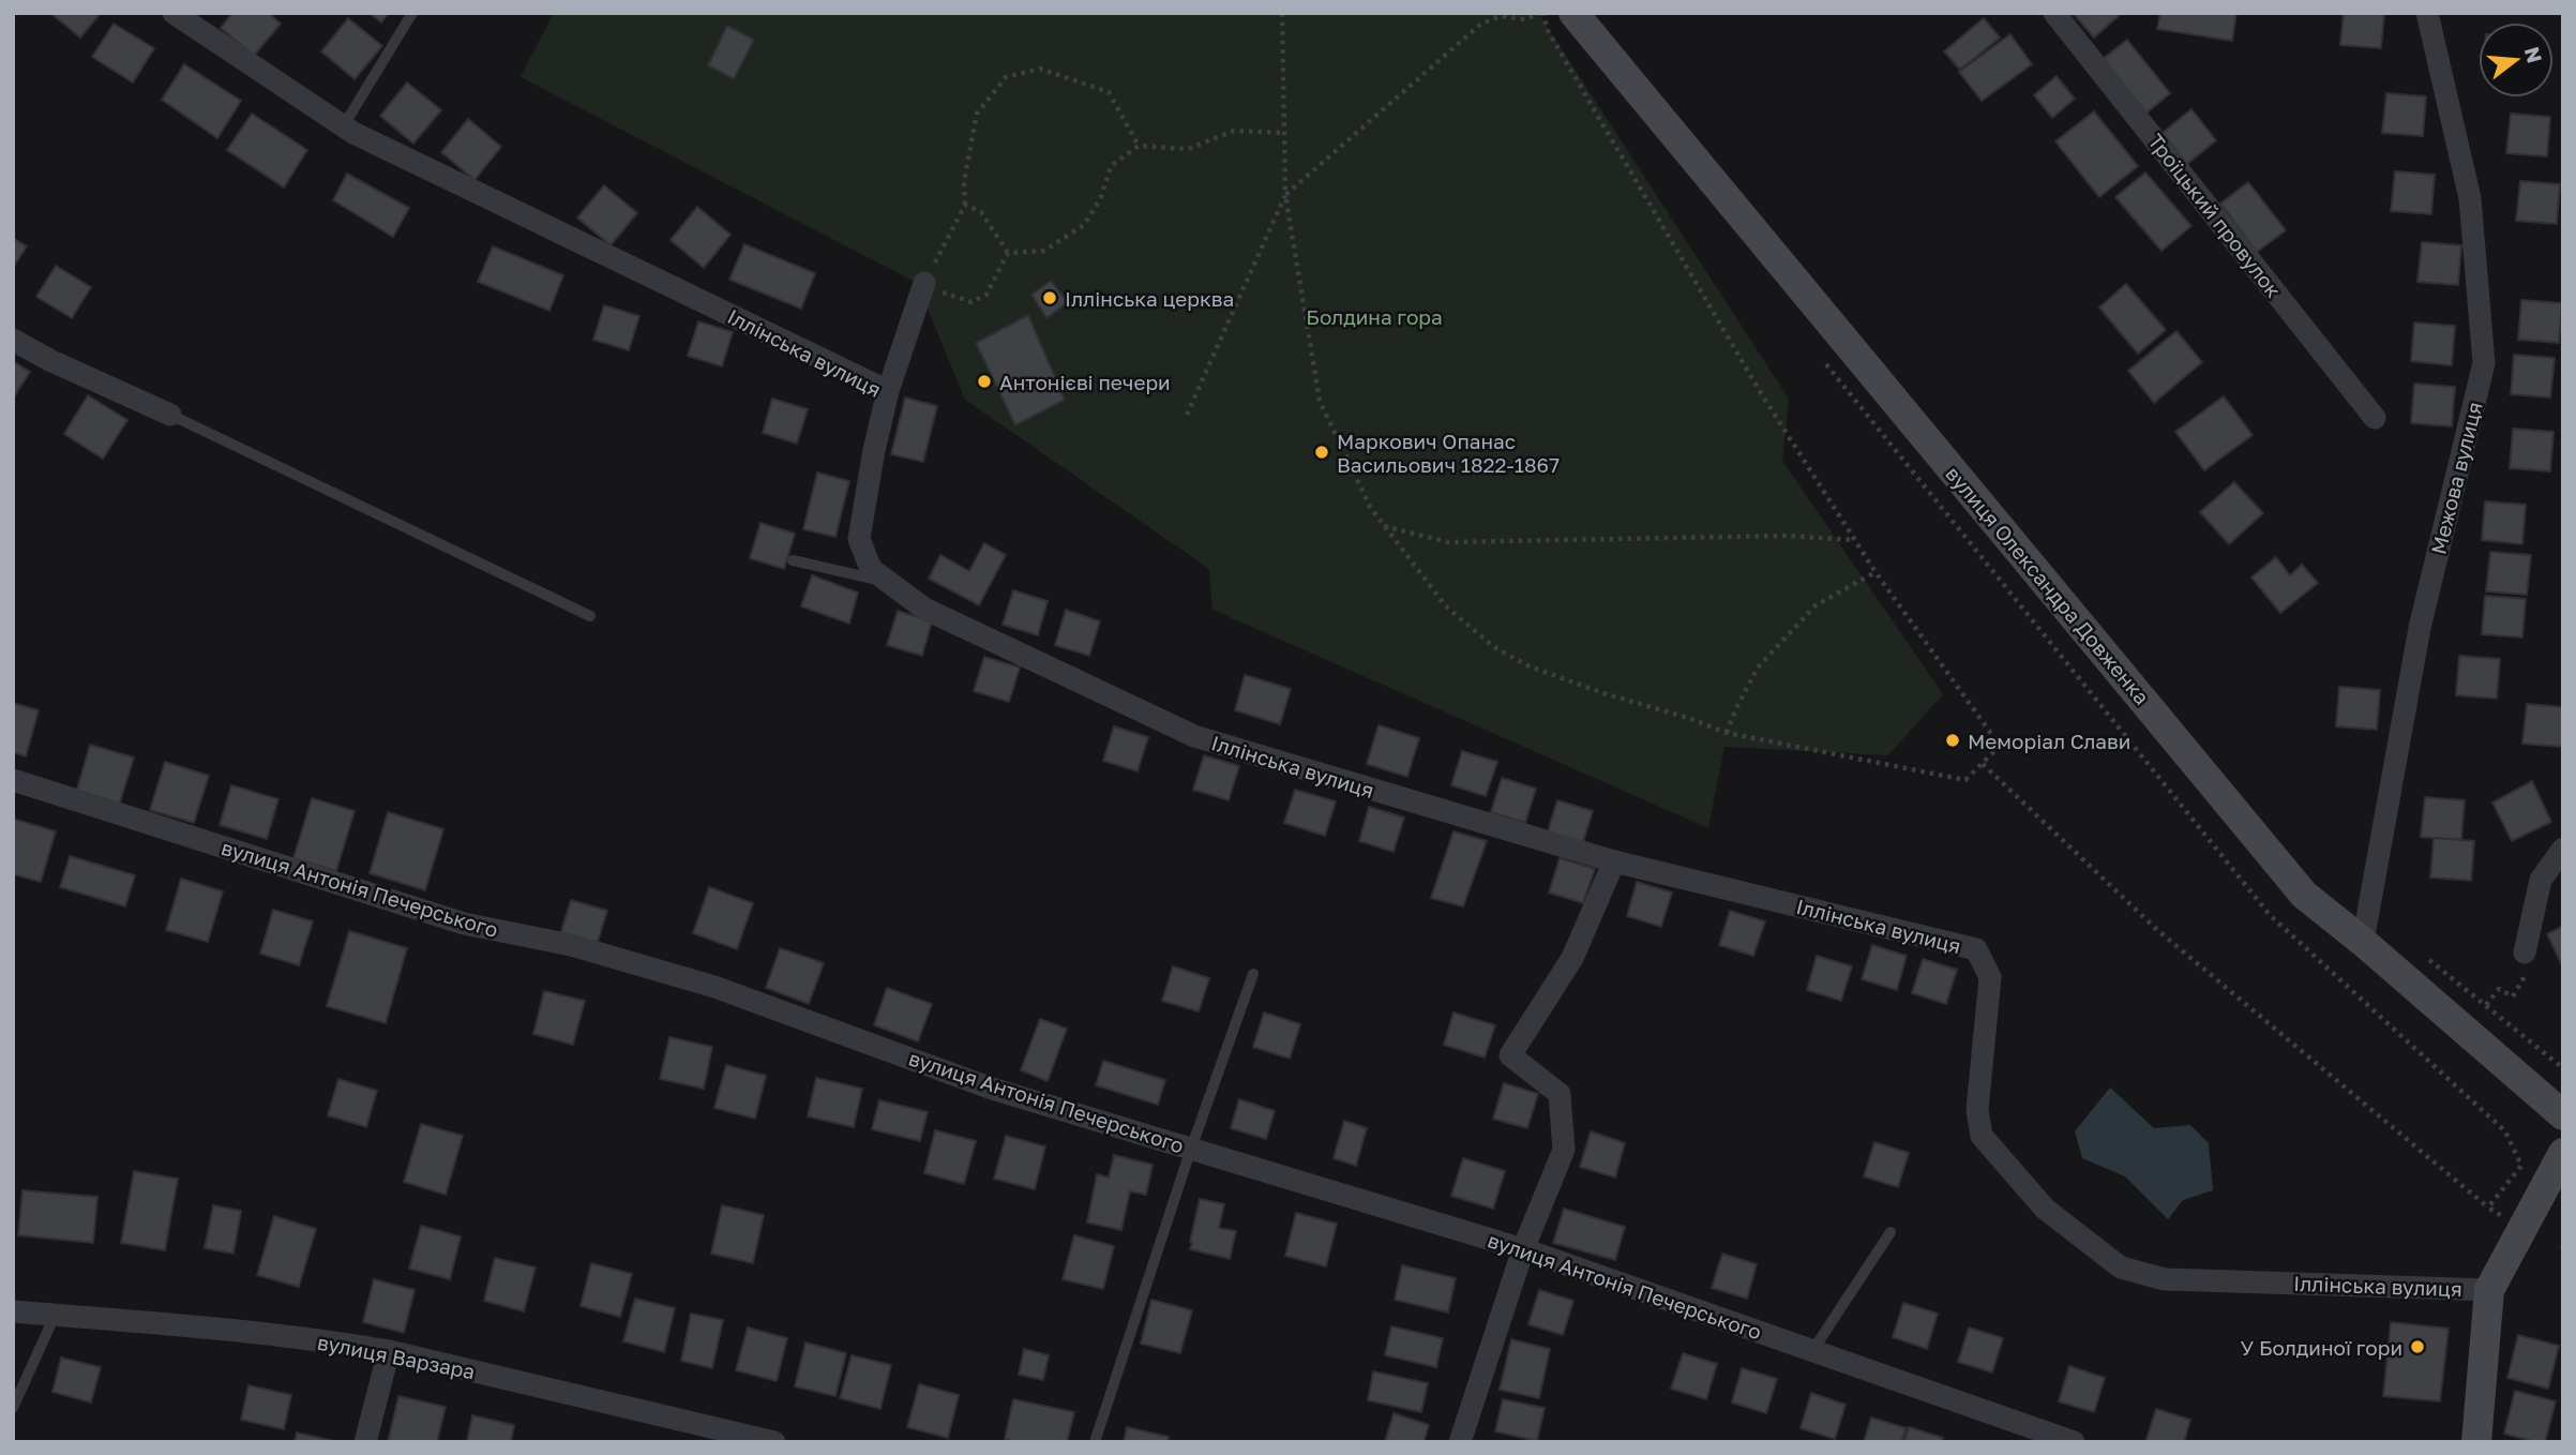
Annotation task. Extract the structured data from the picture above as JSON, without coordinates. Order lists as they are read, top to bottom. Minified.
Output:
{"streets":{"main road":["вулиця Олександра Довженка"],"street":["Троїцький провулок","Іллінська вулиця","Межова вулиця","вулиця Антонія Печерського","вулиця Варзара"]},"crossings":[["Межова вулиця","вулиця Олександра Довженка"]],"parks":["Болдина гора"],"places":["Іллінська церква","Антонієві печери","Маркович Опанас Васильович 1822-1867","Меморіал Слави","У Болдиної гори"],"north":"right"}
